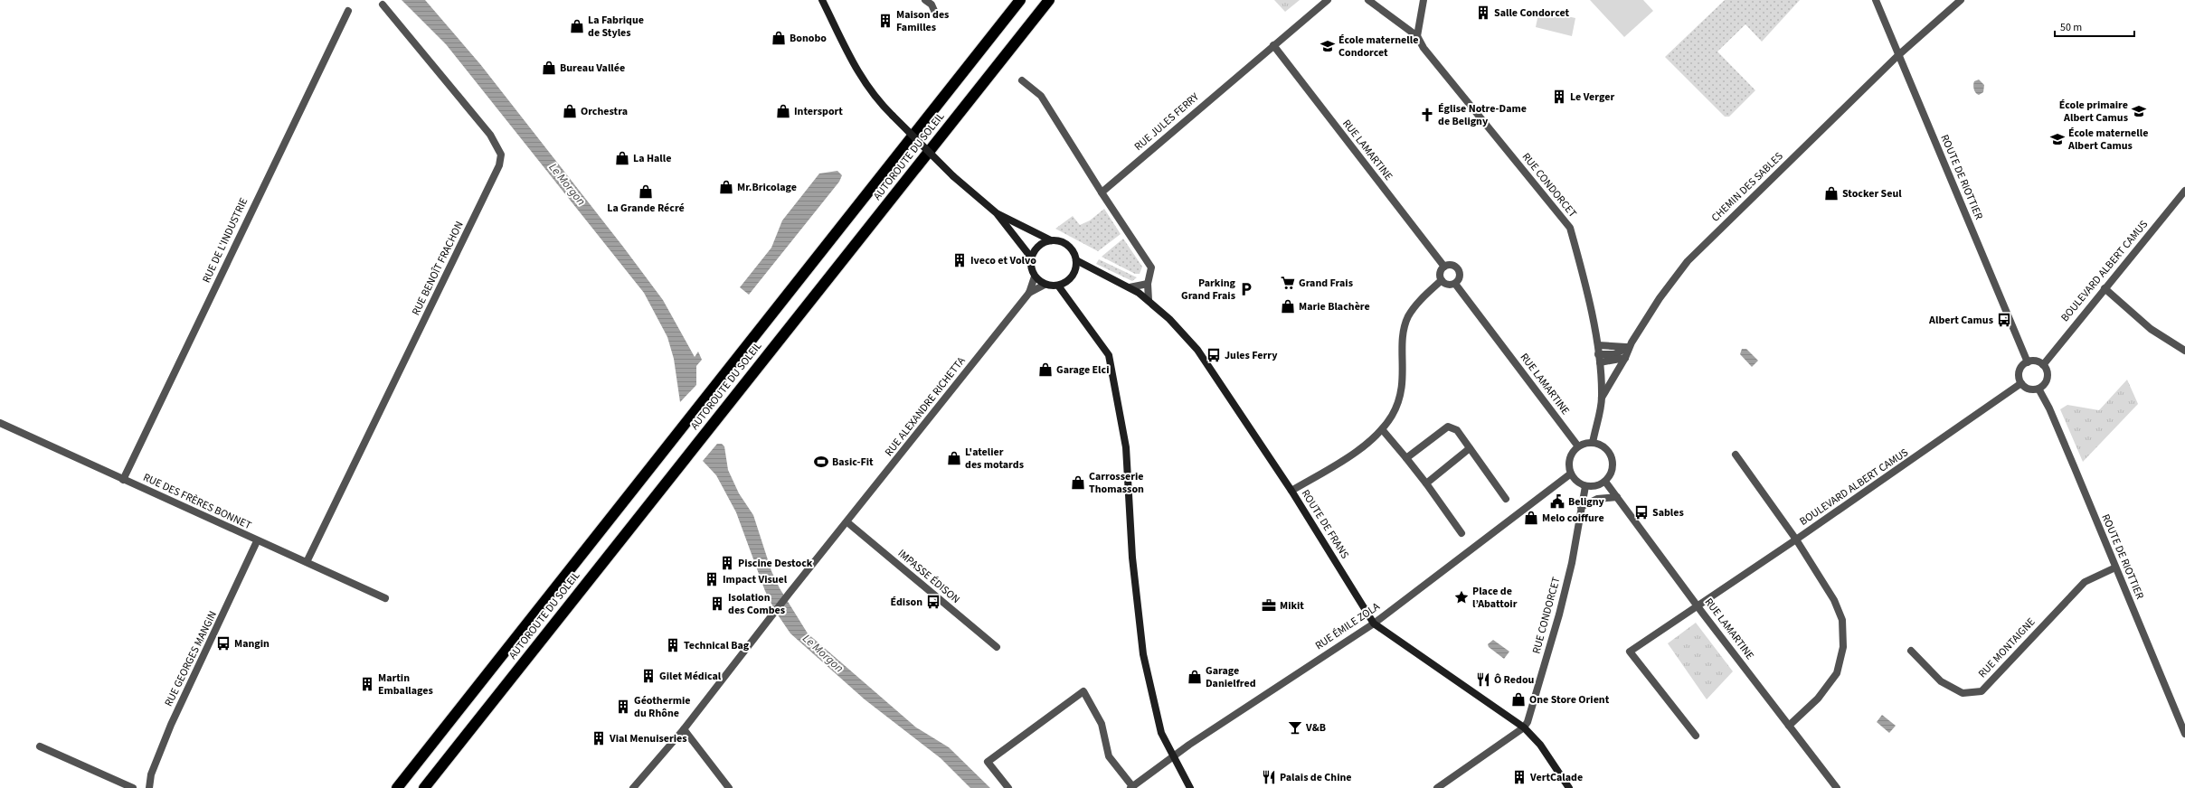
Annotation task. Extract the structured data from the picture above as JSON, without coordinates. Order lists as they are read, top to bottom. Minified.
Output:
{"streets":{"highway":["AUTOROUTE DU SOLEIL"],"street":["RUE JULES FERRY","RUE LAMARTINE","ROUTE DE RIOTTIER","RUE CONDORCET","CHEMIN DES SABLES","RUE DE L'INDUSTRIE","RUE BENOÎT FRACHON","BOULEVARD ALBERT CAMUS","RUE ALEXANDRE RICHETTA","RUE DES FRÈRES BONNET","ROUTE DE FRANS","IMPASSE ÉDISON","RUE ÉMILE ZOLA","RUE MONTAIGNE","RUE GEORGES MANGIN"]},"crossings":[["RUE JULES FERRY","RUE LAMARTINE"],["RUE LAMARTINE","RUE CONDORCET"],["RUE LAMARTINE","BOULEVARD ALBERT CAMUS"],["RUE LAMARTINE","RUE ÉMILE ZOLA"],["ROUTE DE RIOTTIER","CHEMIN DES SABLES"],["ROUTE DE RIOTTIER","BOULEVARD ALBERT CAMUS"],["ROUTE DE RIOTTIER","RUE MONTAIGNE"],["RUE CONDORCET","CHEMIN DES SABLES"],["RUE CONDORCET","ROUTE DE FRANS"],["RUE CONDORCET","RUE ÉMILE ZOLA"],["RUE DE L'INDUSTRIE","RUE DES FRÈRES BONNET"],["RUE BENOÎT FRACHON","RUE DES FRÈRES BONNET"],["RUE ALEXANDRE RICHETTA","ROUTE DE FRANS"],["RUE ALEXANDRE RICHETTA","IMPASSE ÉDISON"],["RUE DES FRÈRES BONNET","RUE GEORGES MANGIN"],["ROUTE DE FRANS","RUE ÉMILE ZOLA"]],"water":["Le Morgon"],"places":{"building":["Salle Condorcet","Maison des Familles","Le Verger","Iveco et Volvo","Piscine Destock","Impact Visuel","Isolation des Combes","Technical Bag","Gilet Médical","Martin Emballages","Géothermie du Rhône","Vial Menuiseries","VertCalade"],"shop":["La Fabrique de Styles","Bonobo","Bureau Vallée","Orchestra","Intersport","La Halle","Mr.Bricolage","La Grande Récré","Stocker Seul","Marie Blachère","Garage Elci","L'atelier des motards","Carrosserie Thomasson","Melo coiffure","Garage Danielfred","One Store Orient"],"school or university":["École maternelle Condorcet","École primaire Albert Camus","École maternelle Albert Camus"],"church":["Église Notre-Dame de Beligny"],"supermarket":["Grand Frais"],"parking":["Parking Grand Frais"],"bus stop":["Albert Camus","Jules Ferry","Sables","Édison","Mangin"],"sports":["Basic-Fit"],"public building":["Beligny"],"place":["Place de l’Abattoir"],"office":["Mikit"],"restaurant":["Ô Redou","Palais de Chine"],"bar":["V&B"]},"scale_bar":"50 m"}
